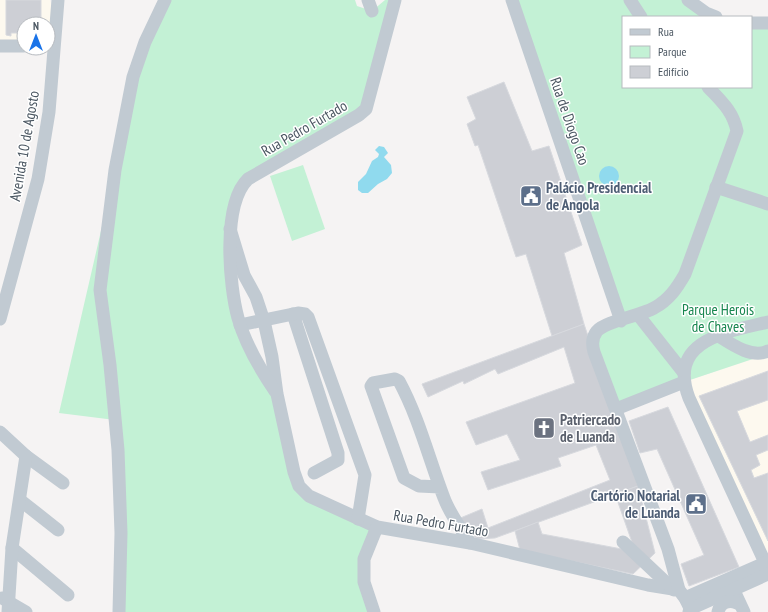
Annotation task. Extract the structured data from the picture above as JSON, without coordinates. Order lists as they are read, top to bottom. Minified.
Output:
{"streets":{"street":["Rua de Diogo Cao","Rua Pedro Furtado","Avenida 10 de Agosto"]},"parks":["Parque Herois de Chaves"],"places":{"public building":["Palácio Presidencial de Angola","Cartório Notarial de Luanda"],"church":["Patriercado de Luanda"]},"legend":["Rua","Parque","Edifício"],"north":"top"}
